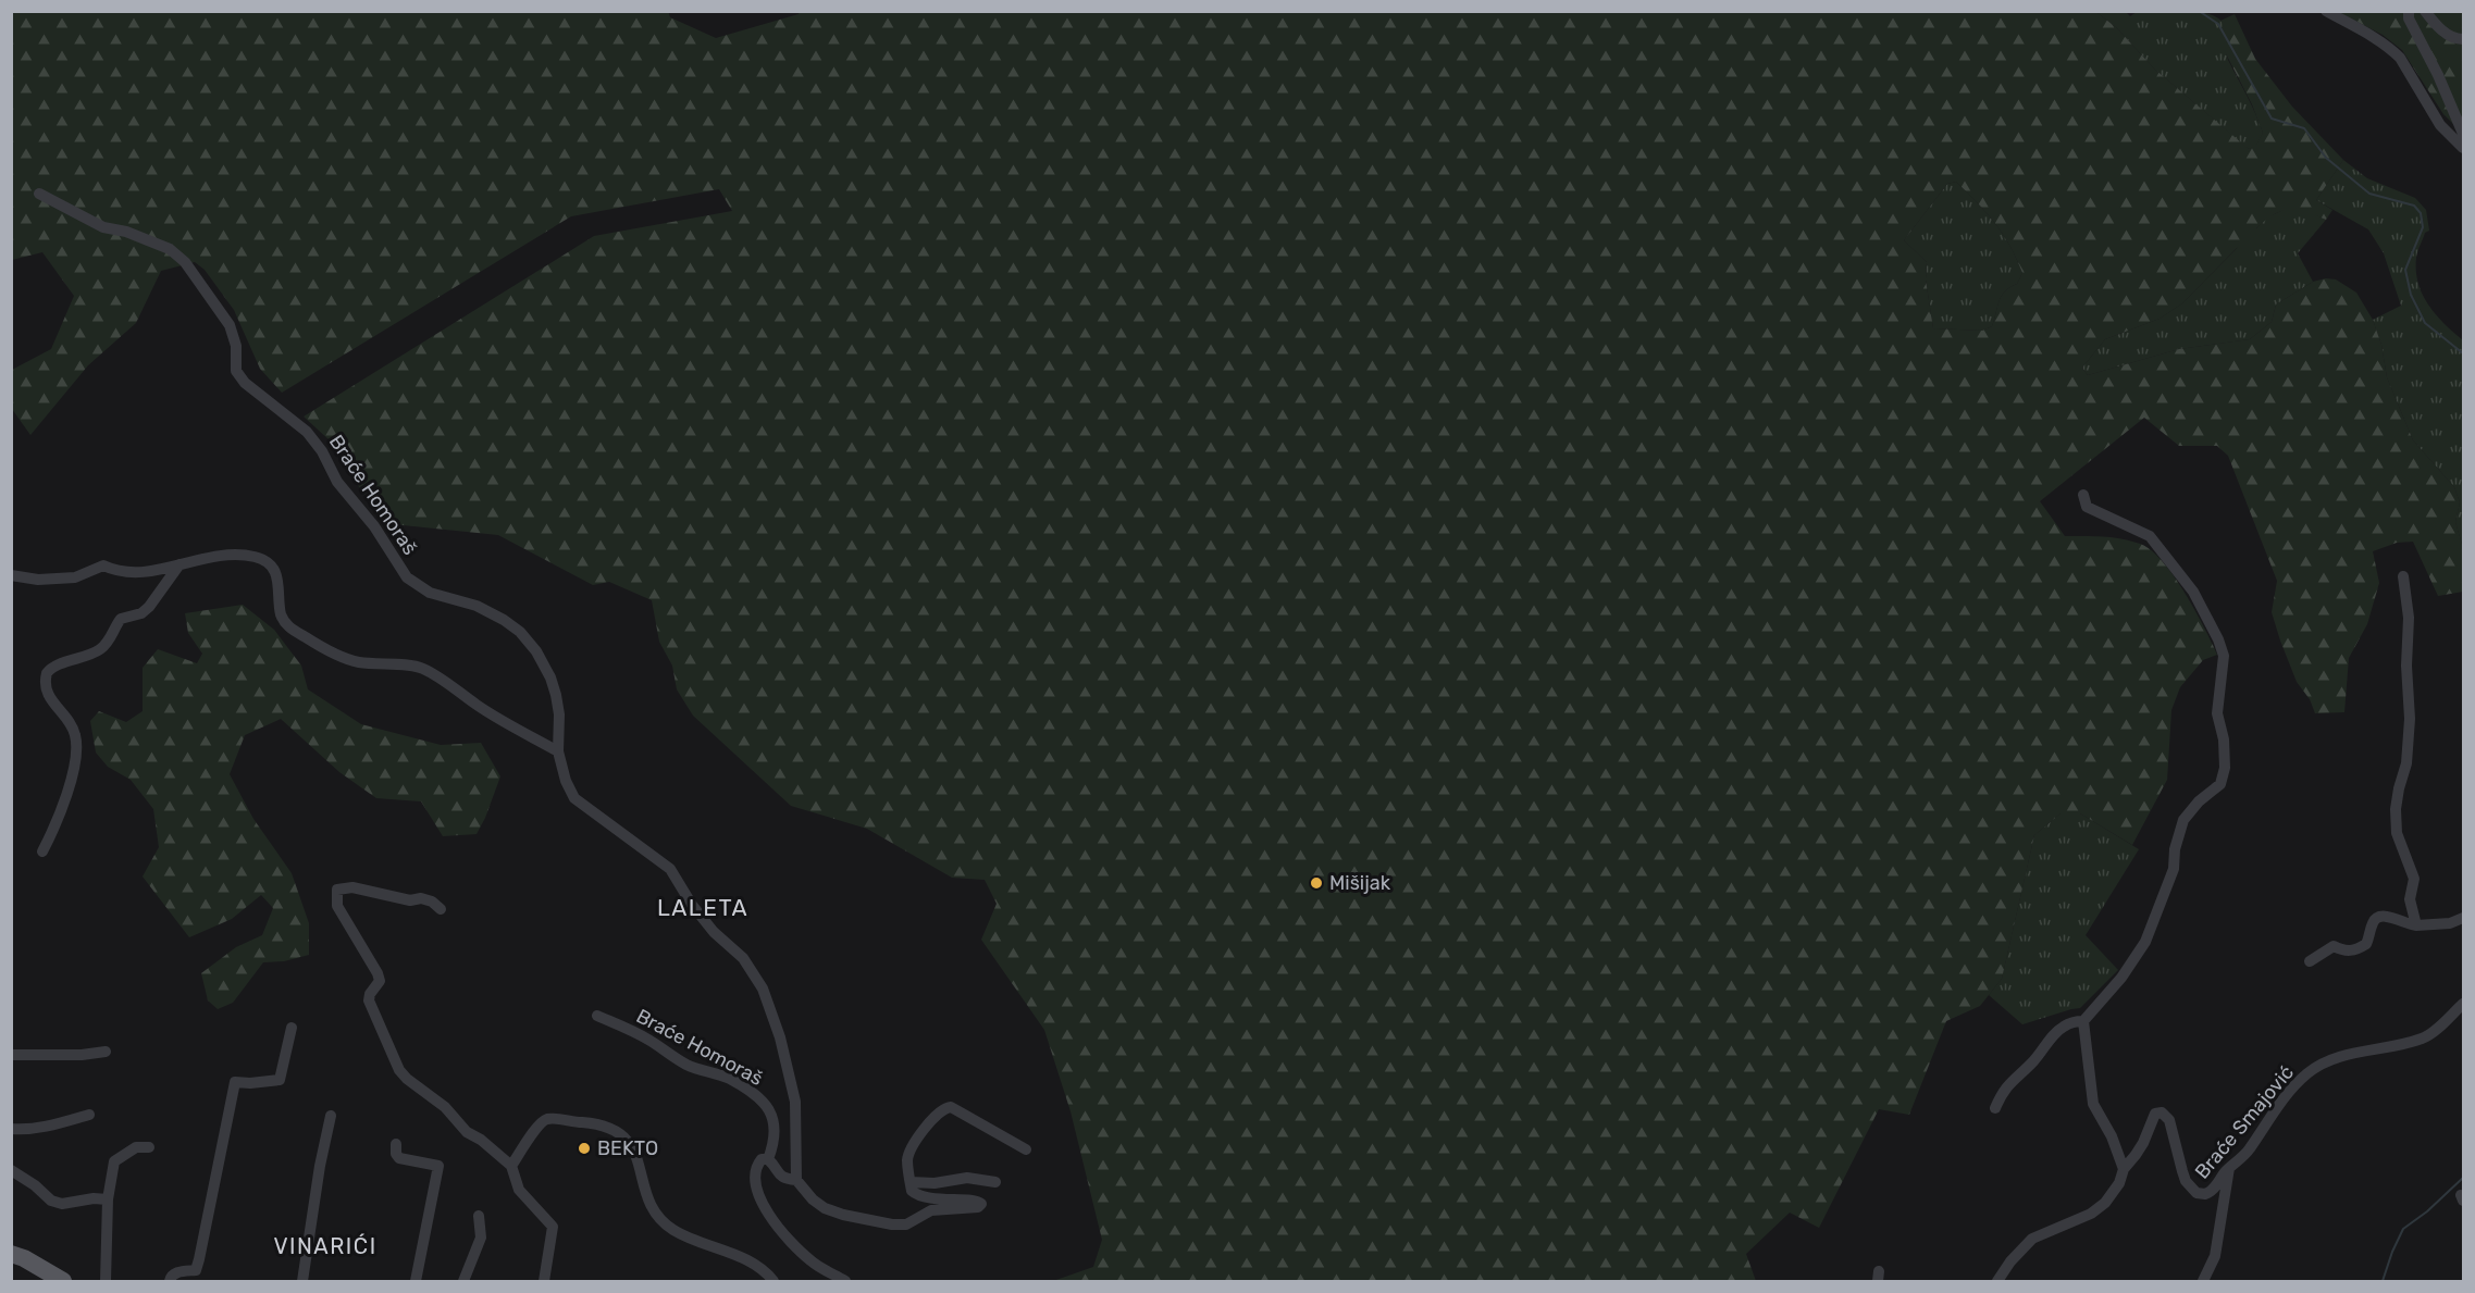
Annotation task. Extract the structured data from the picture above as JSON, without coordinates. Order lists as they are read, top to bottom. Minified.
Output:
{"streets":{"street":["Braće Homoraš","Braće Smajović"]},"districts":["LALETA","VINARIĆI"],"places":["Mišijak","BEKTO"]}
